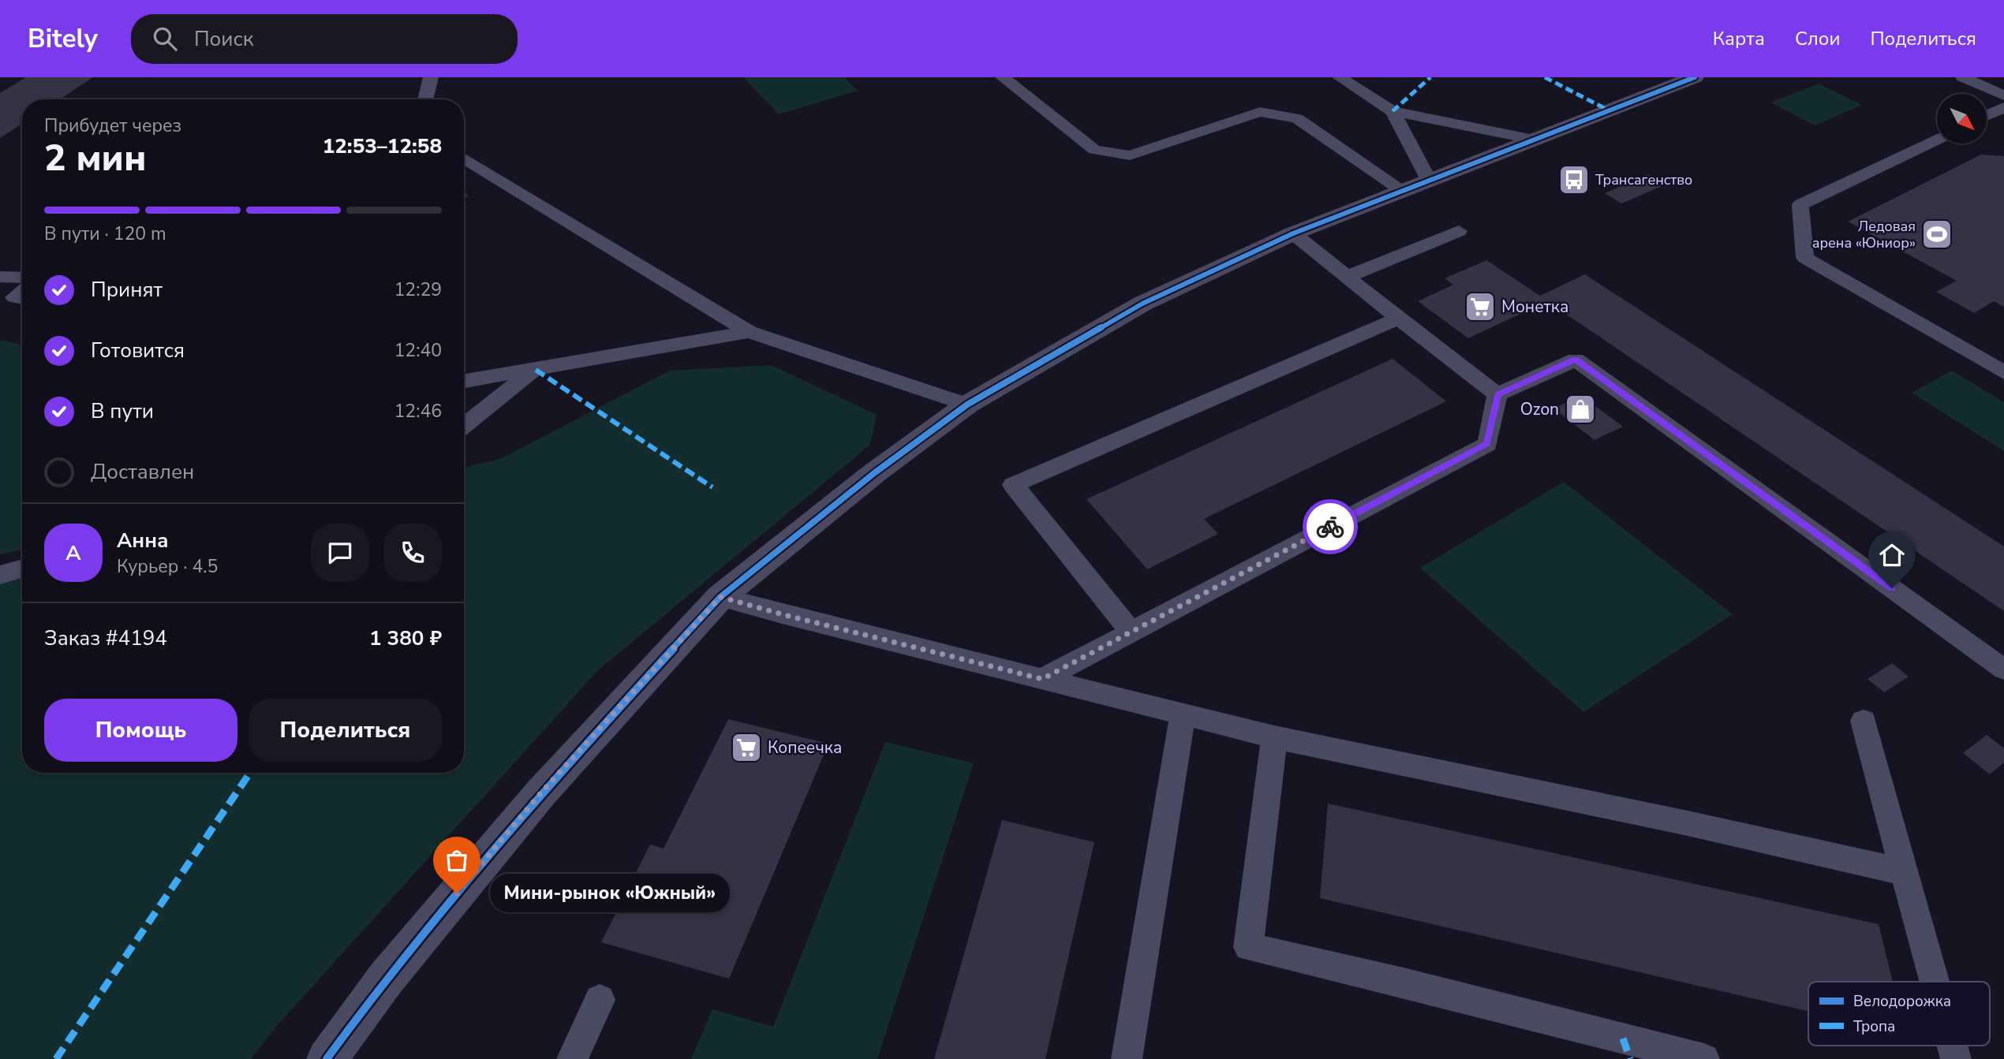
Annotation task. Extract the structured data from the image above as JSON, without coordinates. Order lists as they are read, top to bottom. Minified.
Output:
{"places":{"bus stop":["Трансагенство"],"sports":["Ледовая арена «Юниор»"],"supermarket":["Монетка","Копеечка"],"shop":["Ozon"],"other":["Мини-рынок «Южный»"]},"legend":["Велодорожка","Тропа"],"north":"bottom right","page":{"header":"Bitely","search":"Поиск","nav":["Карта","Слои","Поделиться"],"heading":["2 мин","Прибудет через","12:53–12:58"],"panel":["Анна","Курьер · 4.5","Заказ #4194","1 380 ₽"],"bar":"В пути · 120 m","list":[["Принят","12:29"],["Готовится","12:40"],["В пути","12:46"],"Доставлен"],"round":"А","buttons":["Помощь","Поделиться"],"bubble":"Мини-рынок «Южный»"}}
